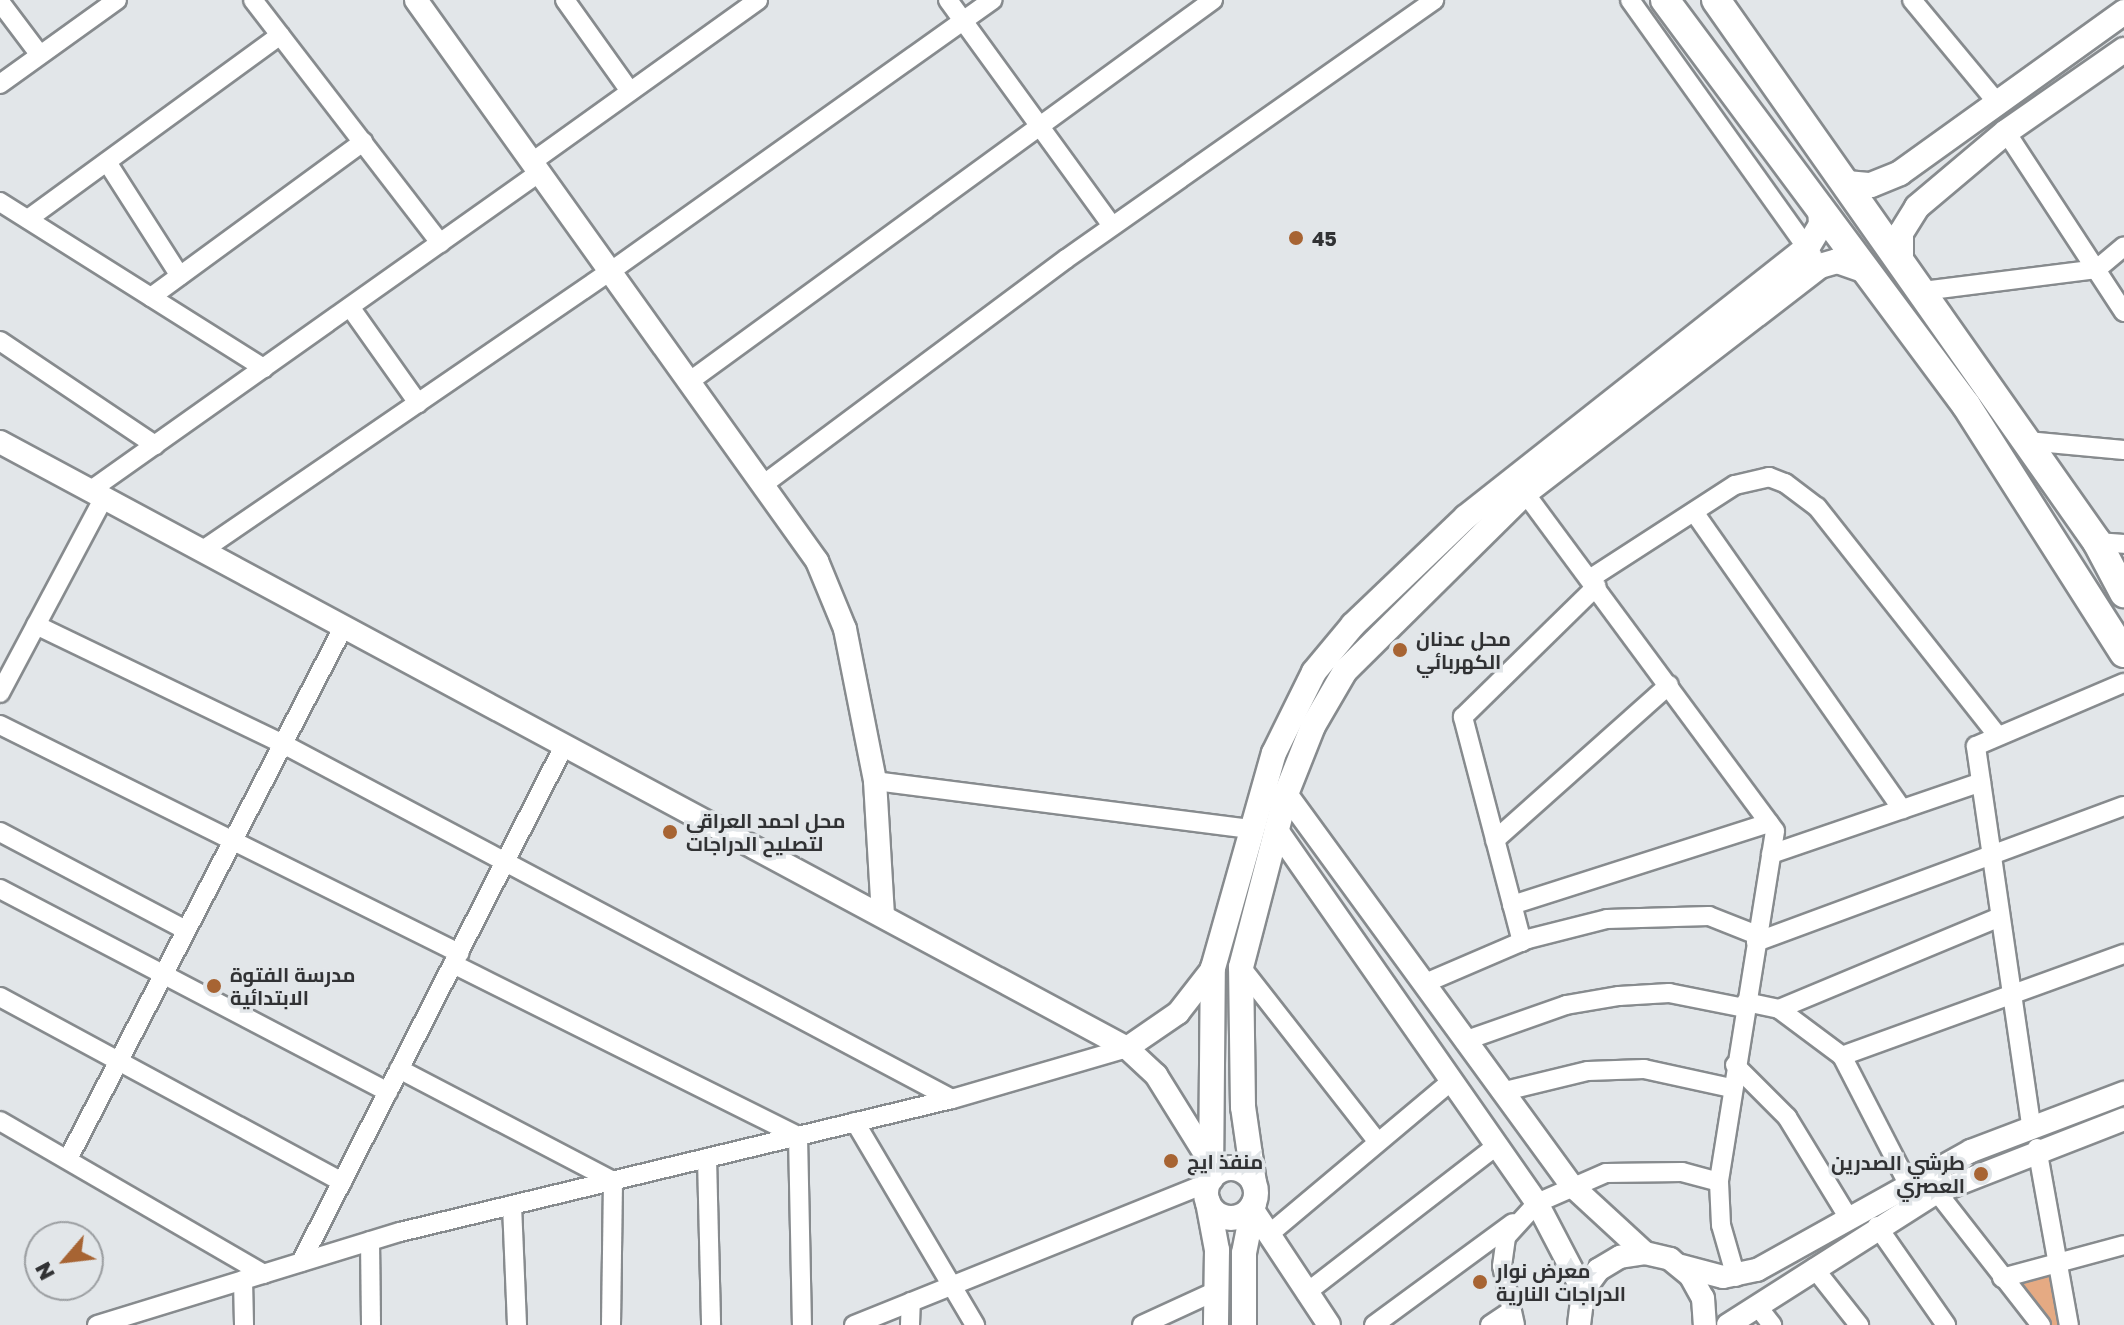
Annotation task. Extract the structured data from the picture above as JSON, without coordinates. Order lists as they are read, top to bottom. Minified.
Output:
{"places":["45","محل عدنان الكهربائي","محل احمد العراقي لتصليح الدراجات","مدرسة الفتوة الابتدائية","منفذ ايج","طرشي الصدرين العصري","معرض نوار الدراجات النارية"],"north":"bottom left"}
